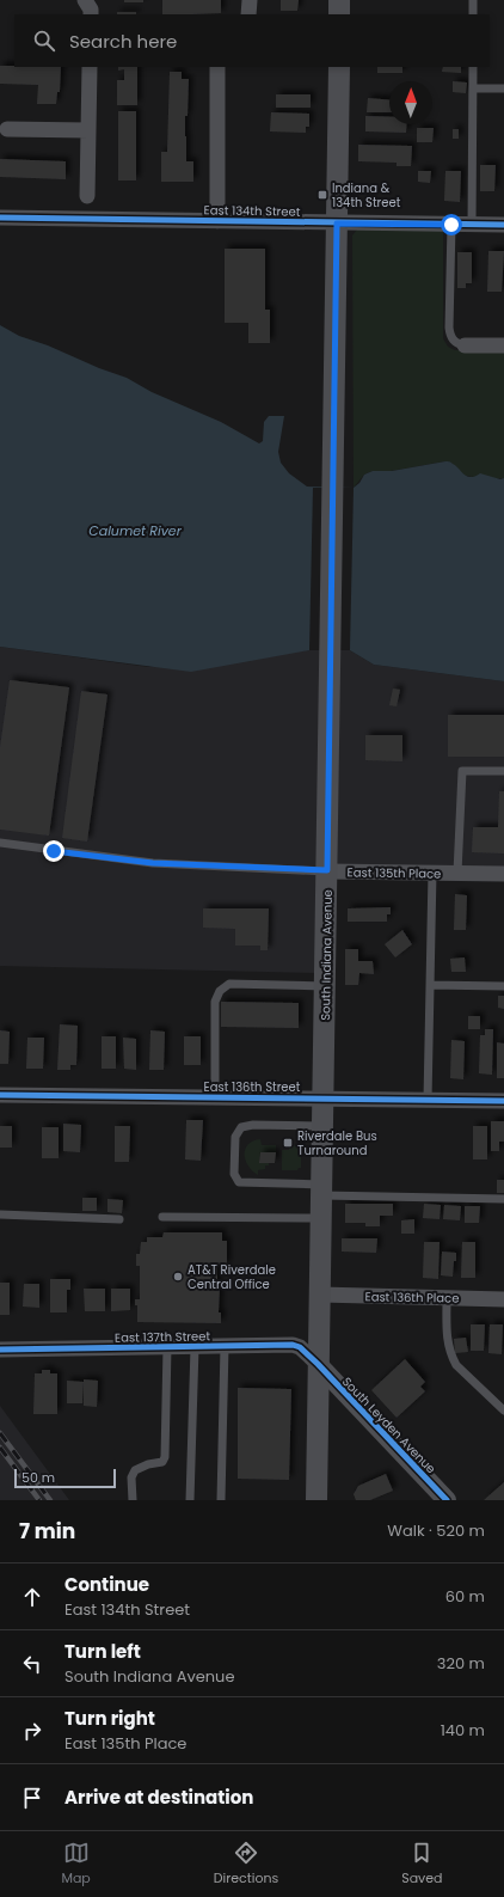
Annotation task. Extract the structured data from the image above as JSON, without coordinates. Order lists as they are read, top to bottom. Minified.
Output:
{"streets":{"main road":["South Indiana Avenue"],"street":["East 134th Street","East 135th Place","East 136th Street","East 136th Place","East 137th Street","South Leyden Avenue"]},"crossings":[["East 134th Street","South Indiana Avenue"],["East 135th Place","South Indiana Avenue"],["South Indiana Avenue","East 136th Street"],["South Indiana Avenue","East 136th Place"],["South Indiana Avenue","East 137th Street"],["South Indiana Avenue","South Leyden Avenue"],["East 137th Street","South Leyden Avenue"]],"water":["Calumet River"],"places":{"transit":["Indiana & 134th Street","Riverdale Bus Turnaround"],"other":["AT&T Riverdale Central Office"]},"scale_bar":"50 m","north":"top","page":{"search":"Search here","scale":"50 m","heading":["7 min","Walk · 520 m"],"list":[["Continue","East 134th Street","60 m"],["Turn left","South Indiana Avenue","320 m"],["Turn right","East 135th Place","140 m"],"Arrive at destination"],"nav":["Map","Directions","Saved"]}}
